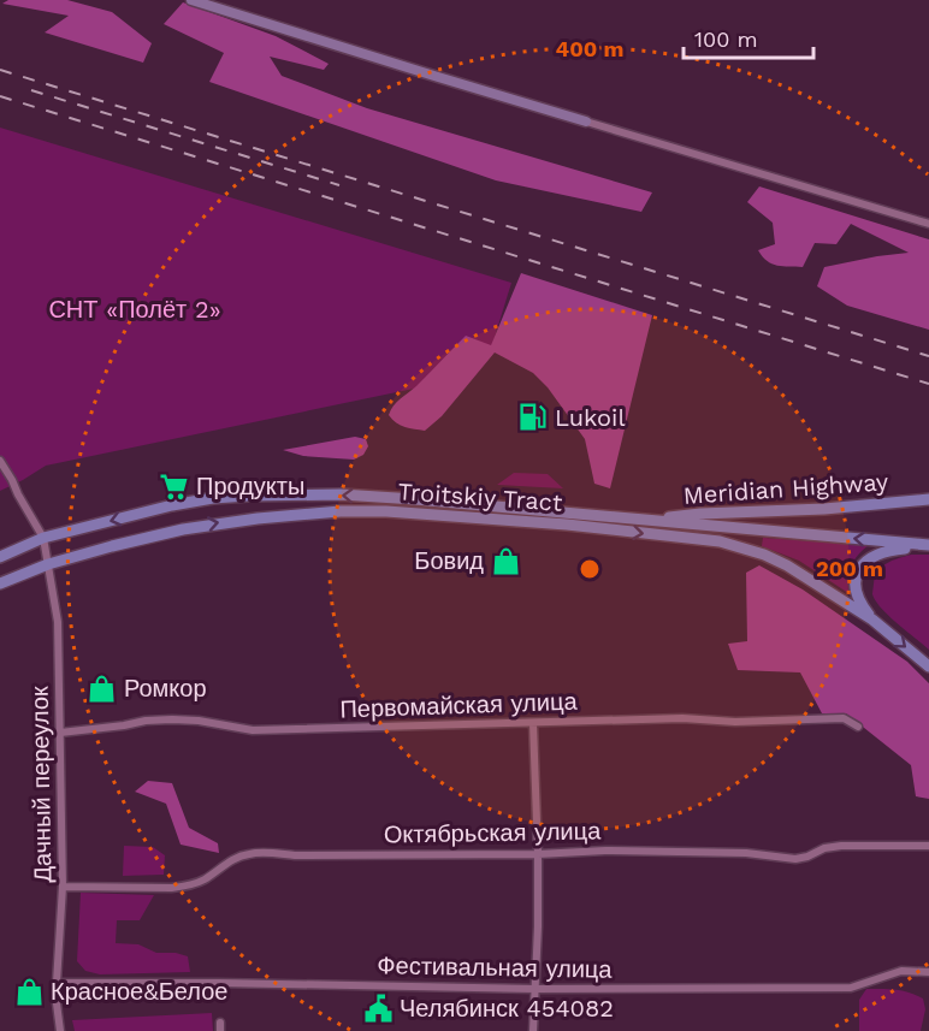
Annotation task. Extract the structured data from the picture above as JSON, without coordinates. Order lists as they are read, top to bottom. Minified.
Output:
{"streets":{"main road":["Meridian Highway","Troitskiy Tract"],"street":["Первомайская улица","Дачный переулок","Октябрьская улица","Фестивальная улица"]},"crossings":[["Meridian Highway","Troitskiy Tract"],["Troitskiy Tract","Дачный переулок"],["Первомайская улица","Дачный переулок"],["Дачный переулок","Октябрьская улица"],["Дачный переулок","Фестивальная улица"]],"parks":["СНТ «Полёт 2»"],"places":{"fuel station":["Lukoil"],"supermarket":["Продукты"],"shop":["Бовид","Ромкор","Красное&Белое"],"public building":["Челябинск 454082"]},"scale_bar":"100 m","rings":["400 m","200 m"]}
